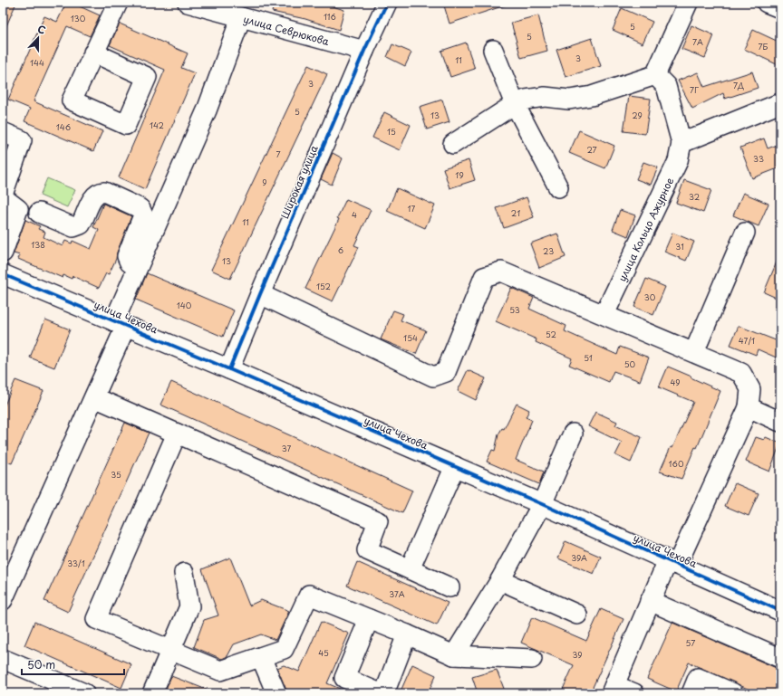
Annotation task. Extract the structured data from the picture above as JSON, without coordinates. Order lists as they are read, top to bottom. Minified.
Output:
{"streets":{"street":["улица Севрюкова","Широкая улица","улица Кольцо Ажурное","улица Чехова"]},"crossings":[["улица Севрюкова","Широкая улица"],["Широкая улица","улица Чехова"]],"house_numbers":["116","130","5","5","7А","7Б","3","11","144","3","7Д","7Г","5","13","29","142","146","15","27","7","33","19","9","32","17","21","4","11","138","31","6","23","13","152","30","140","53","52","154","47/1","51","50","49","37","160","35","39А","33/1","37А","57","45","39"],"scale_bar":"50 m","north":"top"}
